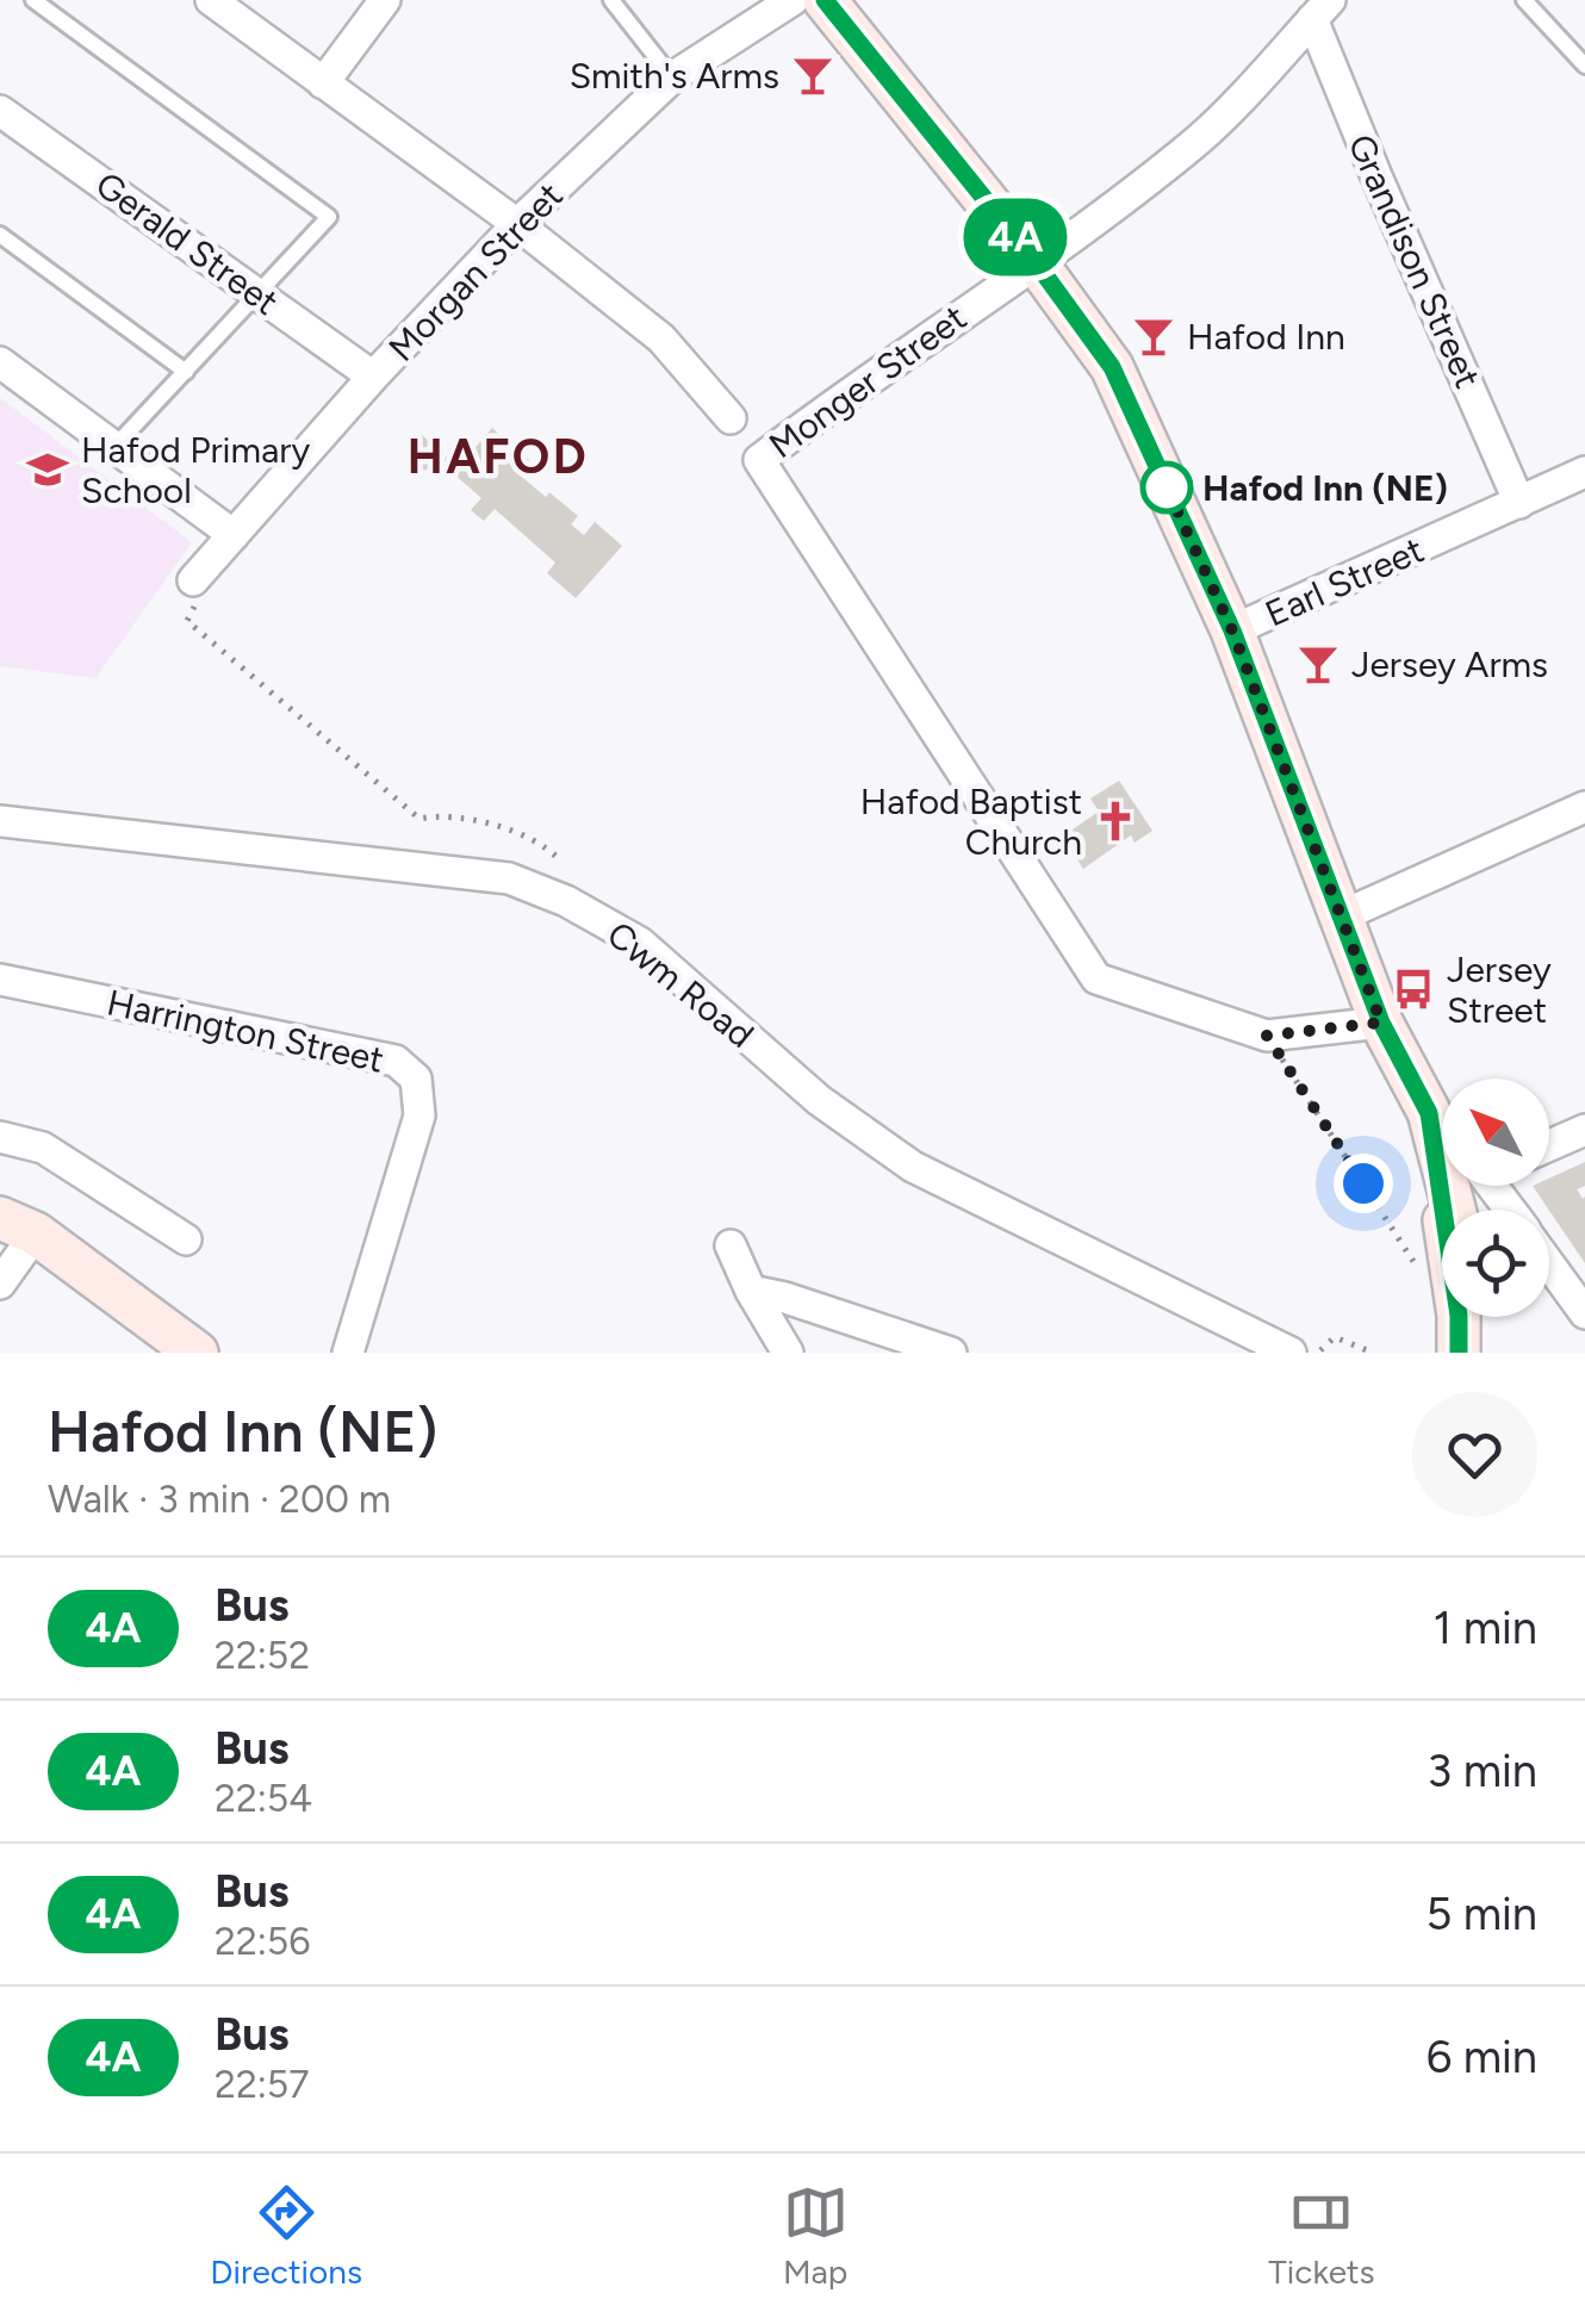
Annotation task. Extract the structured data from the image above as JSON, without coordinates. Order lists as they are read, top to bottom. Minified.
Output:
{"streets":{"street":["Gerald Street","Grandison Street","Morgan Street","Monger Street","Earl Street","Cwm Road","Harrington Street"]},"crossings":[["Gerald Street","Morgan Street"],["Grandison Street","Monger Street"],["Grandison Street","Earl Street"]],"districts":["HAFOD"],"places":{"bar":["Smith's Arms","Hafod Inn","Jersey Arms"],"school or university":["Hafod Primary School"],"other":["Hafod Inn (NE)"],"church":["Hafod Baptist Church"],"bus stop":["Jersey Street"]},"lines":["bus line 4A"],"north":"top left","page":{"on_map":"4A","heading":["Hafod Inn (NE)","Walk · 3 min · 200 m"],"list":[{"mark":"4A","name":"Bus","note":"22:52","value":"1 min"},{"mark":"4A","name":"Bus","note":"22:54","value":"3 min"},{"mark":"4A","name":"Bus","note":"22:56","value":"5 min"},{"mark":"4A","name":"Bus","note":"22:57","value":"6 min"}],"tabs":["Directions","Map","Tickets"]}}
